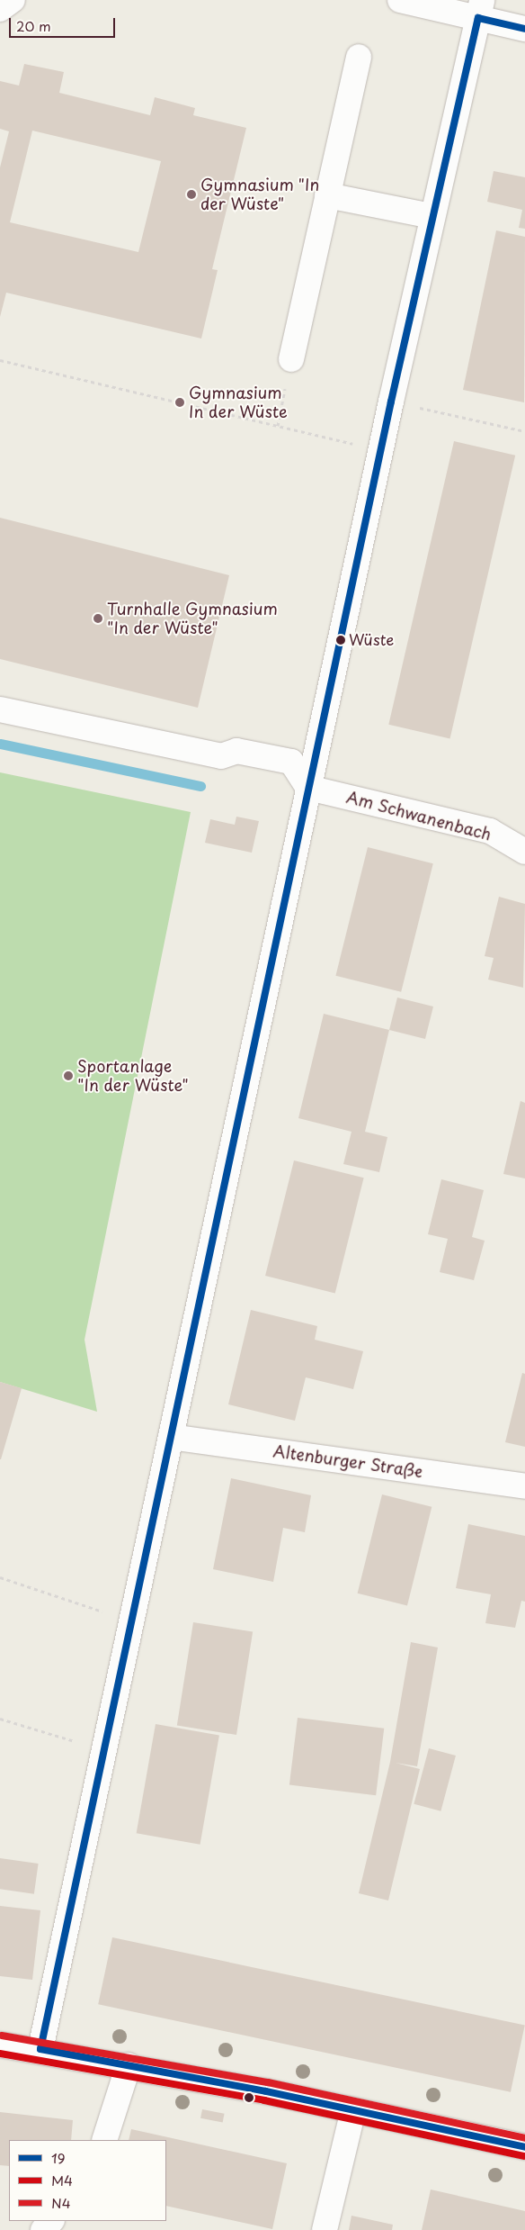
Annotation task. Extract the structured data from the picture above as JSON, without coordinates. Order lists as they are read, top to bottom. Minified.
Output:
{"streets":{"street":["Am Schwanenbach","Altenburger Straße"]},"places":["Gymnasium \"In der Wüste\"","Gymnasium In der Wüste","Turnhalle Gymnasium \"In der Wüste\"","Wüste","Sportanlage \"In der Wüste\""],"lines":["transit line 19","transit line N4","transit line M4"],"legend":["19","M4","N4"],"scale_bar":"20 m"}
